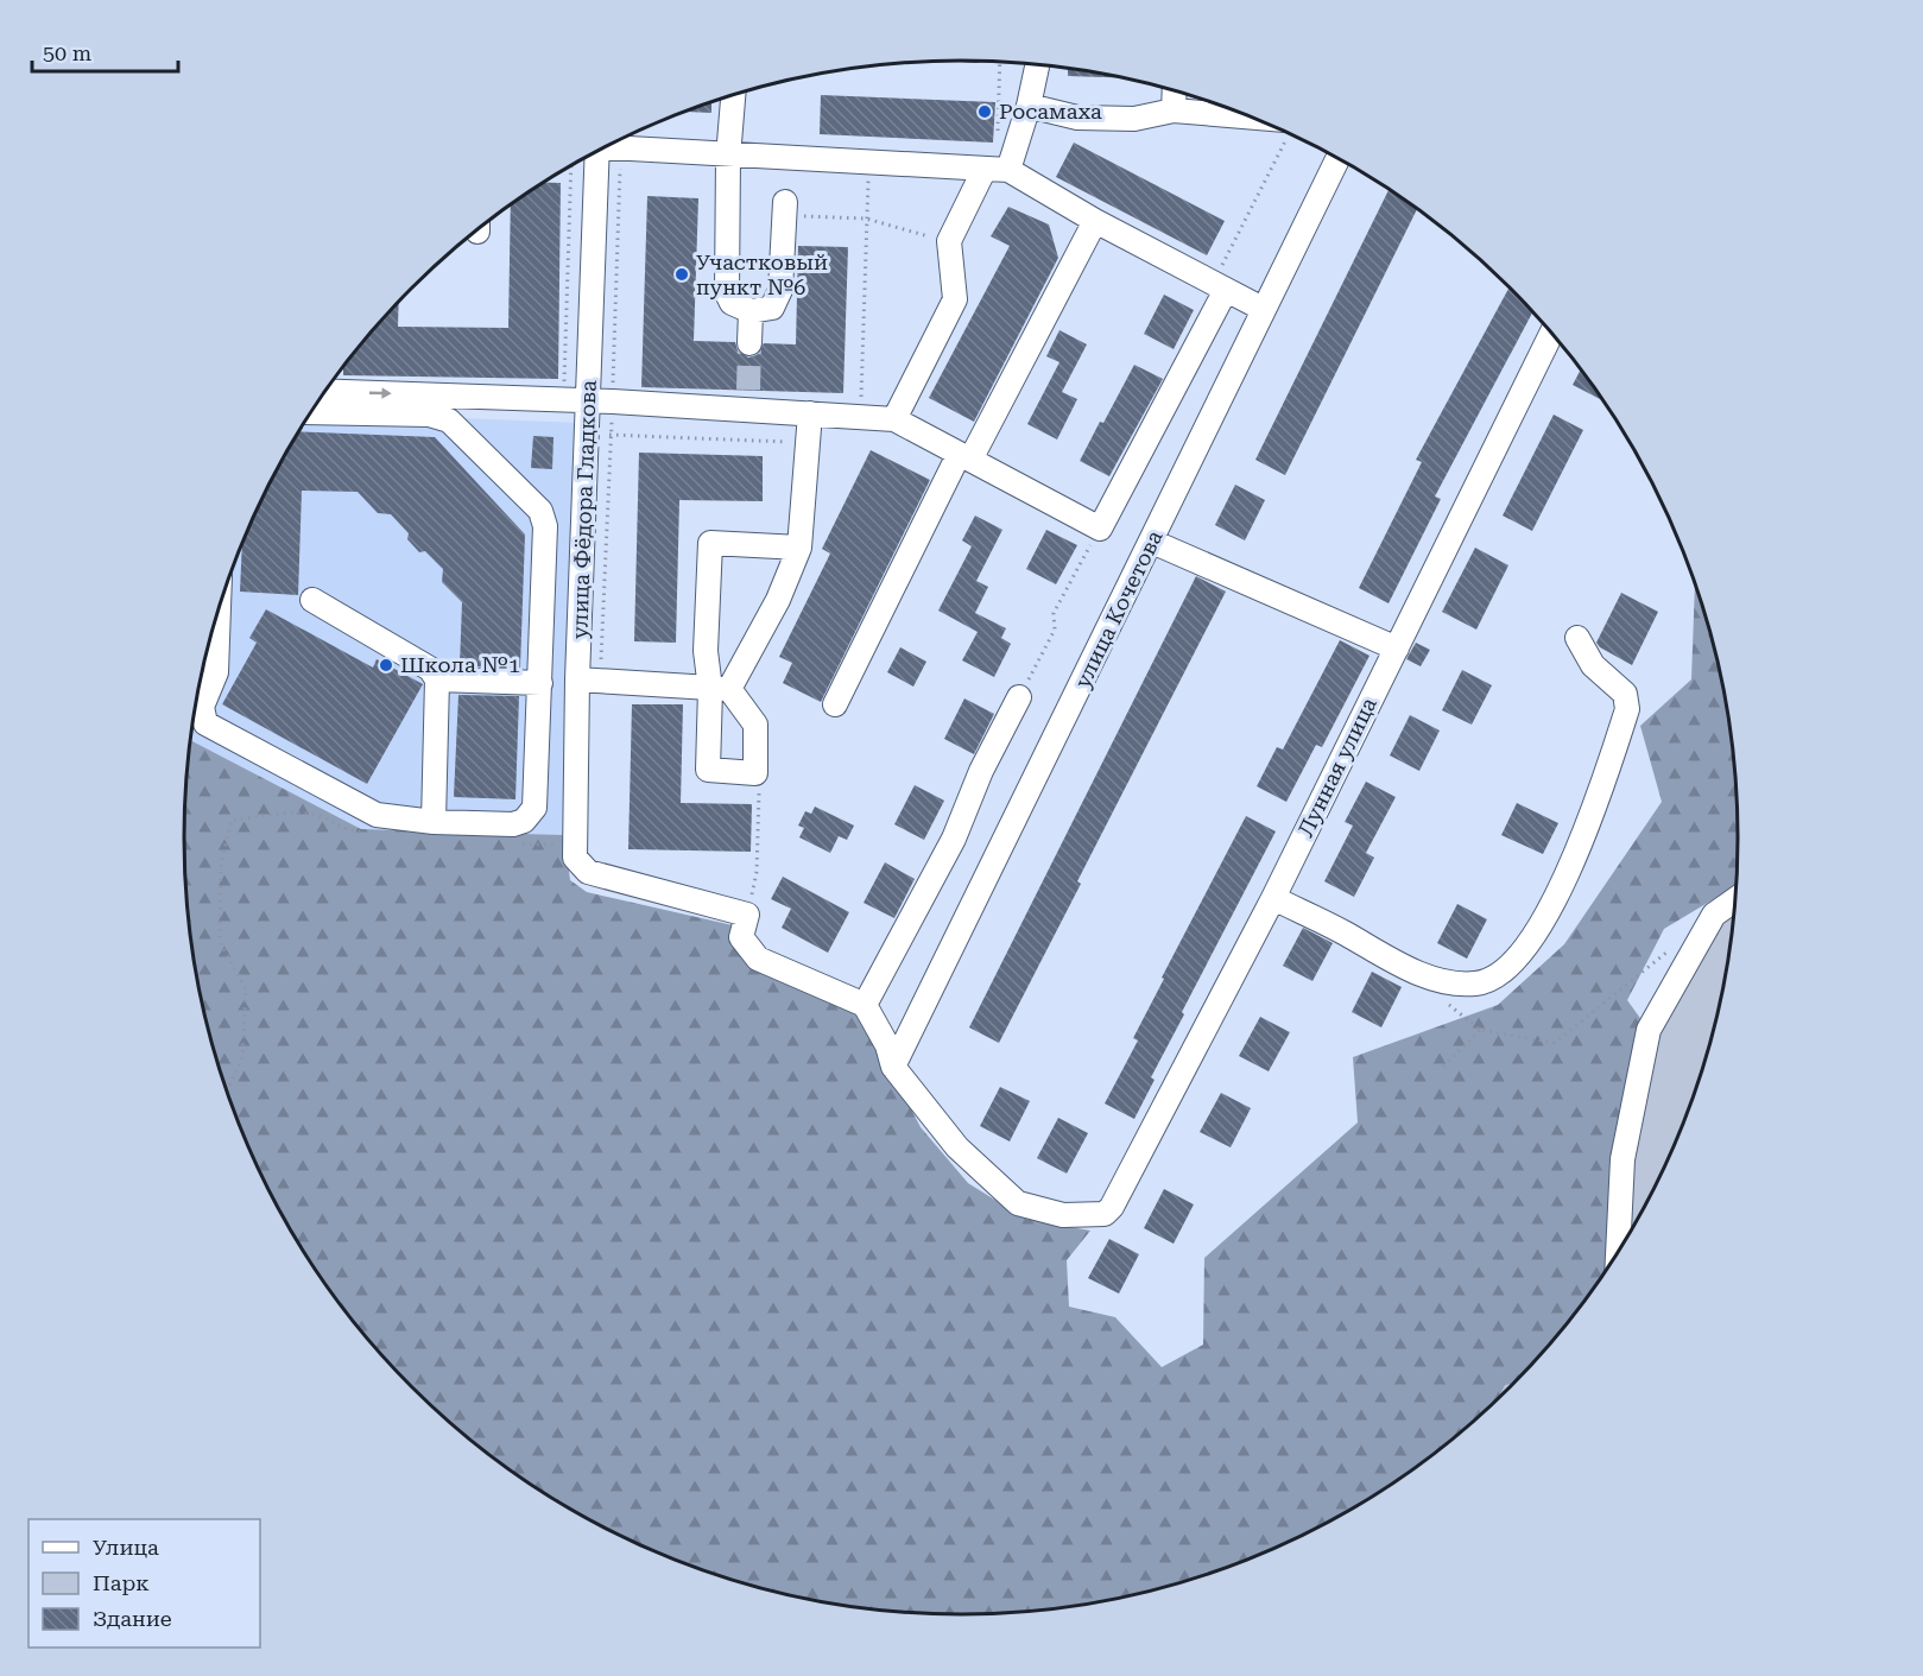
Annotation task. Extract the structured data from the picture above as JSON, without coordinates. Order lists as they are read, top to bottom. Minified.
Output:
{"streets":{"street":["улица Фёдора Гладкова","улица Кочетова","Лунная улица"]},"crossings":[["улица Кочетова","Лунная улица"]],"places":["Росамаха","Участковый пункт №6","Школа №1"],"legend":["Улица","Парк","Здание"],"scale_bar":"50 m"}
